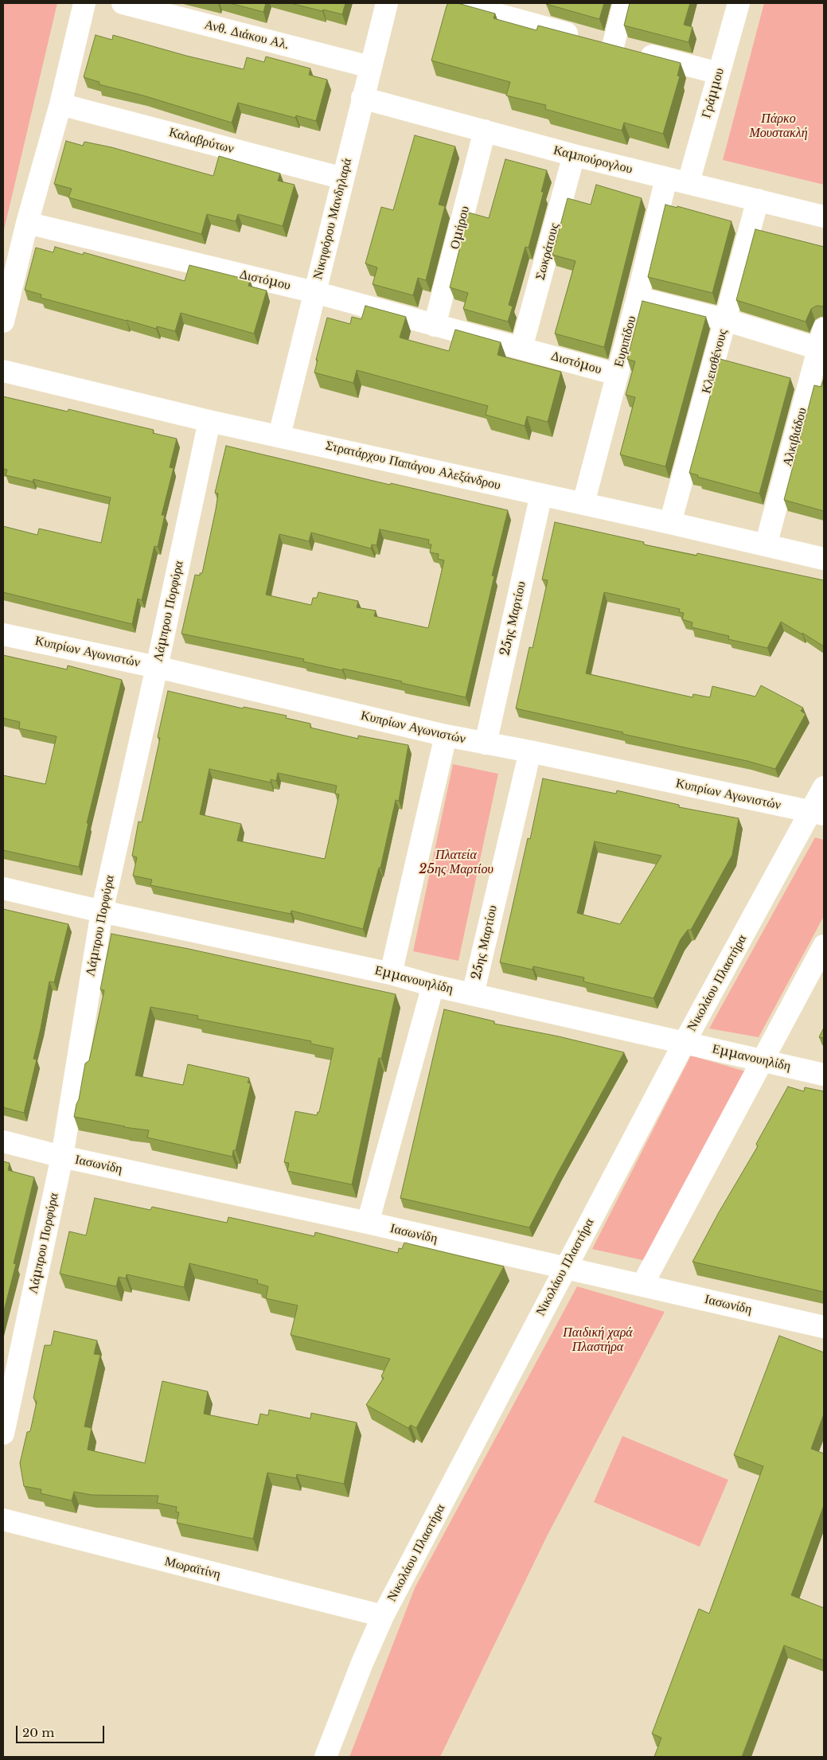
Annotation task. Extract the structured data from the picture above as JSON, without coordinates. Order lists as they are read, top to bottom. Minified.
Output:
{"streets":{"street":["Ανθ. Διάκου Αλ.","Γράμμου","Καλαβρύτων","Καμπούρογλου","Νικηφόρου Μανδηλαρά","Ομήρου","Σωκράτους","Διστόμου","Ευριπίδου","Κλεισθένους","Αλκιβιάδου","Στρατάρχου Παπάγου Αλεξάνδρου","Λάμπρου Πορφύρα","25ης Μαρτίου","Κυπρίων Αγωνιστών","Εμμανουηλίδη","Νικολάου Πλαστήρα","Ιασωνίδη","Μωραϊτίνη"]},"crossings":[["Ανθ. Διάκου Αλ.","Νικηφόρου Μανδηλαρά"],["Γράμμου","Καμπούρογλου"],["Καλαβρύτων","Νικηφόρου Μανδηλαρά"],["Καμπούρογλου","Νικηφόρου Μανδηλαρά"],["Καμπούρογλου","Ομήρου"],["Καμπούρογλου","Σωκράτους"],["Καμπούρογλου","Ευριπίδου"],["Καμπούρογλου","Κλεισθένους"],["Νικηφόρου Μανδηλαρά","Διστόμου"],["Νικηφόρου Μανδηλαρά","Στρατάρχου Παπάγου Αλεξάνδρου"],["Ομήρου","Διστόμου"],["Σωκράτους","Διστόμου"],["Διστόμου","Ευριπίδου"],["Ευριπίδου","Στρατάρχου Παπάγου Αλεξάνδρου"],["Κλεισθένους","Στρατάρχου Παπάγου Αλεξάνδρου"],["Αλκιβιάδου","Στρατάρχου Παπάγου Αλεξάνδρου"],["Στρατάρχου Παπάγου Αλεξάνδρου","Λάμπρου Πορφύρα"],["Στρατάρχου Παπάγου Αλεξάνδρου","25ης Μαρτίου"],["Λάμπρου Πορφύρα","Κυπρίων Αγωνιστών"],["Λάμπρου Πορφύρα","Εμμανουηλίδη"],["Λάμπρου Πορφύρα","Ιασωνίδη"],["25ης Μαρτίου","Κυπρίων Αγωνιστών"],["25ης Μαρτίου","Εμμανουηλίδη"],["Κυπρίων Αγωνιστών","Νικολάου Πλαστήρα"],["Εμμανουηλίδη","Νικολάου Πλαστήρα"],["Νικολάου Πλαστήρα","Ιασωνίδη"],["Νικολάου Πλαστήρα","Μωραϊτίνη"]],"parks":["Πάρκο Μουστακλή","Πλατεία 25ης Μαρτίου","Παιδική χαρά Πλαστήρα"],"scale_bar":"20 m"}
